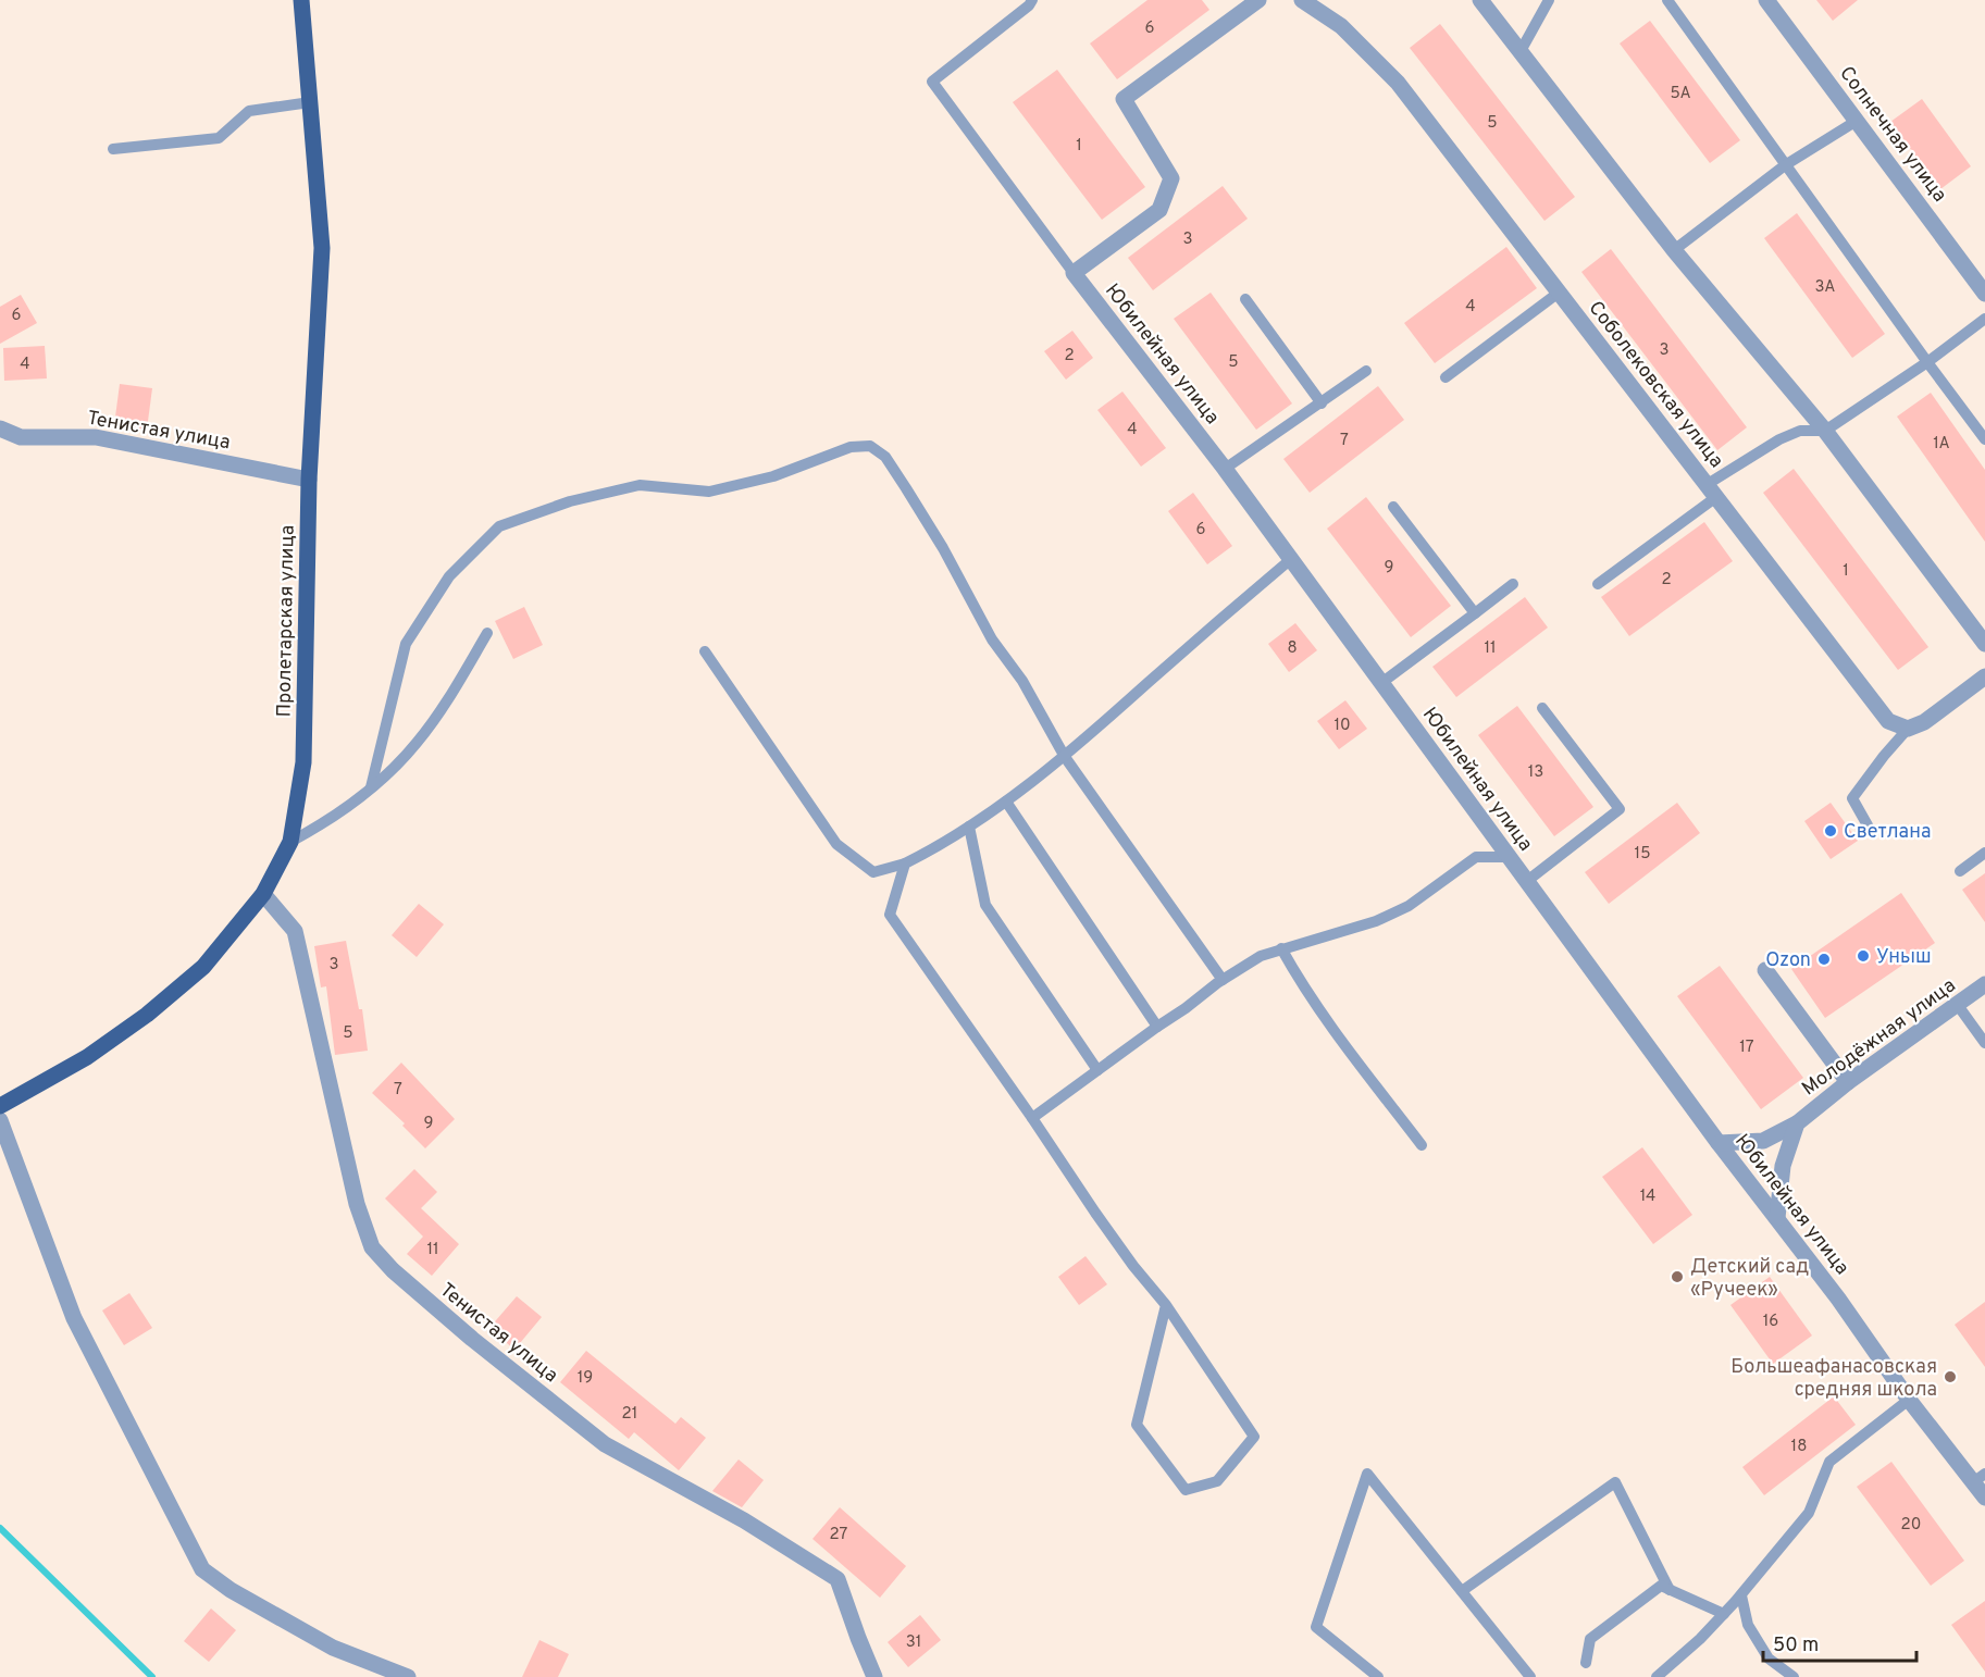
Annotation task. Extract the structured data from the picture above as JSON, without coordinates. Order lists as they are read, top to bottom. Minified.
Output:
{"streets":{"main road":["Пролетарская улица"],"street":["Солнечная улица","Юбилейная улица","Соболековская улица","Тенистая улица","Молодёжная улица"]},"crossings":[["Юбилейная улица","Молодёжная улица"],["Тенистая улица","Пролетарская улица"]],"places":["Светлана","Уныш","Ozon","Детский сад «Ручеек»","Большеафанасовская средняя школа"],"house_numbers":["6","5А","5","1","3","3А","4","6","3","2","5","4","4","7","1А","6","9","1","2","8","11","10","13","15","3","5","17","7","9","14","11","16","19","21","18","20","27","31"],"scale_bar":"50 m"}
